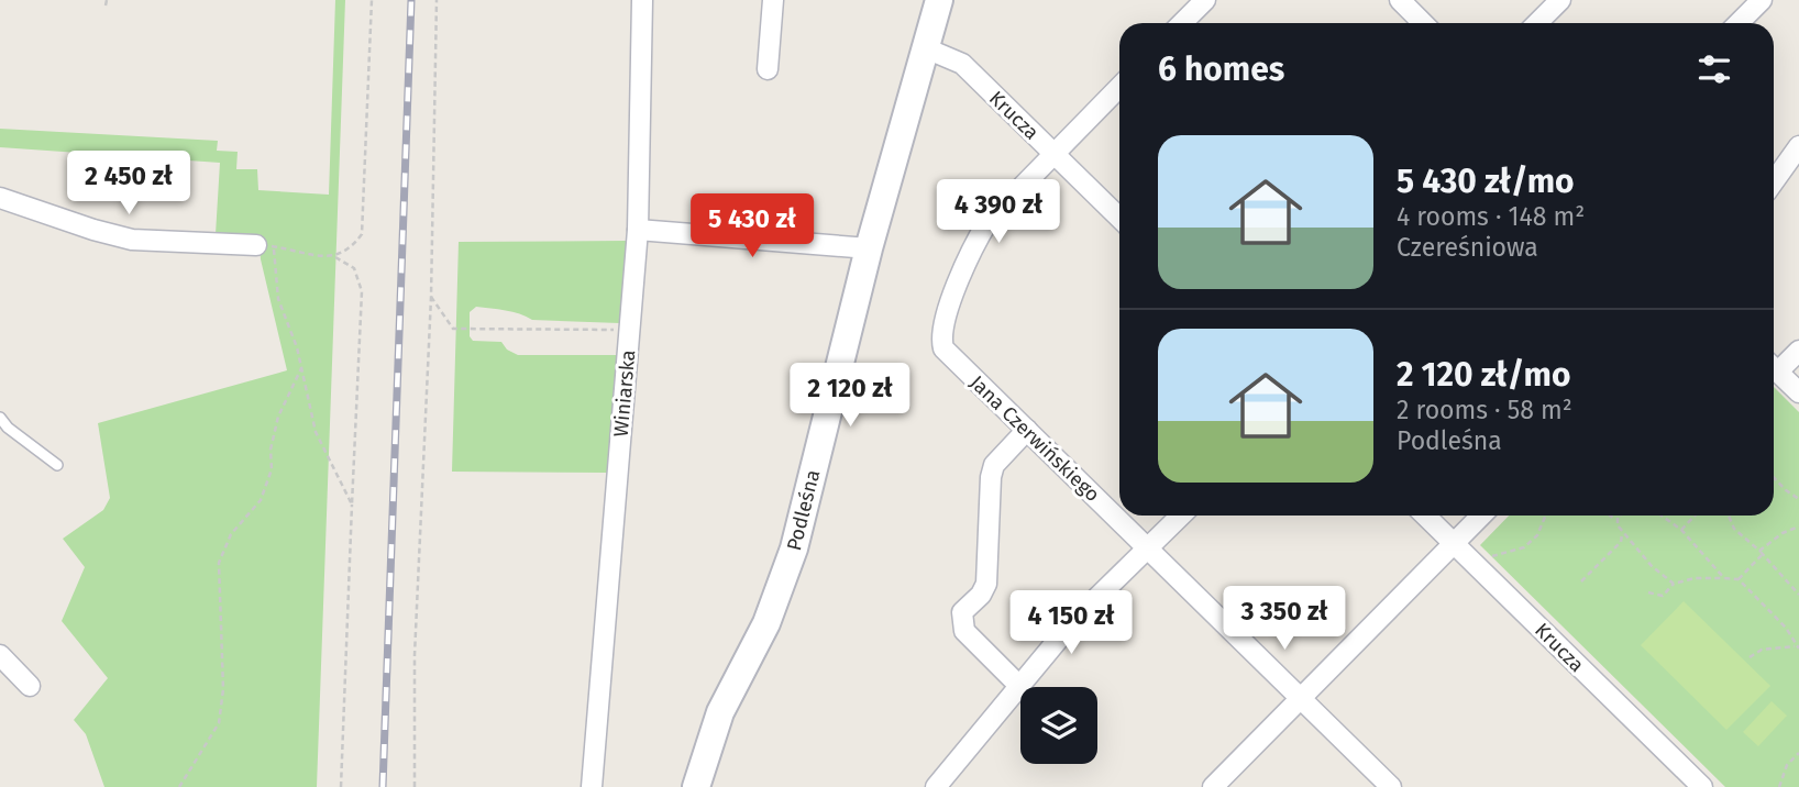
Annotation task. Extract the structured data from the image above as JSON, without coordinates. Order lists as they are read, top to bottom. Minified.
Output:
{"streets":{"street":["Krucza","Winiarska","Jana Czerwińskiego","Podleśna"]},"crossings":[["Krucza","Jana Czerwińskiego"],["Krucza","Podleśna"]],"page":{"heading":"6 homes","list":[{"name":"5 430 zł/mo","note":"4 rooms · 148 m² · Czereśniowa"},{"name":"2 120 zł/mo","note":"2 rooms · 58 m² · Podleśna"}],"price":["2 450 zł","4 390 zł","5 430 zł","2 120 zł","3 350 zł","4 150 zł"]}}
